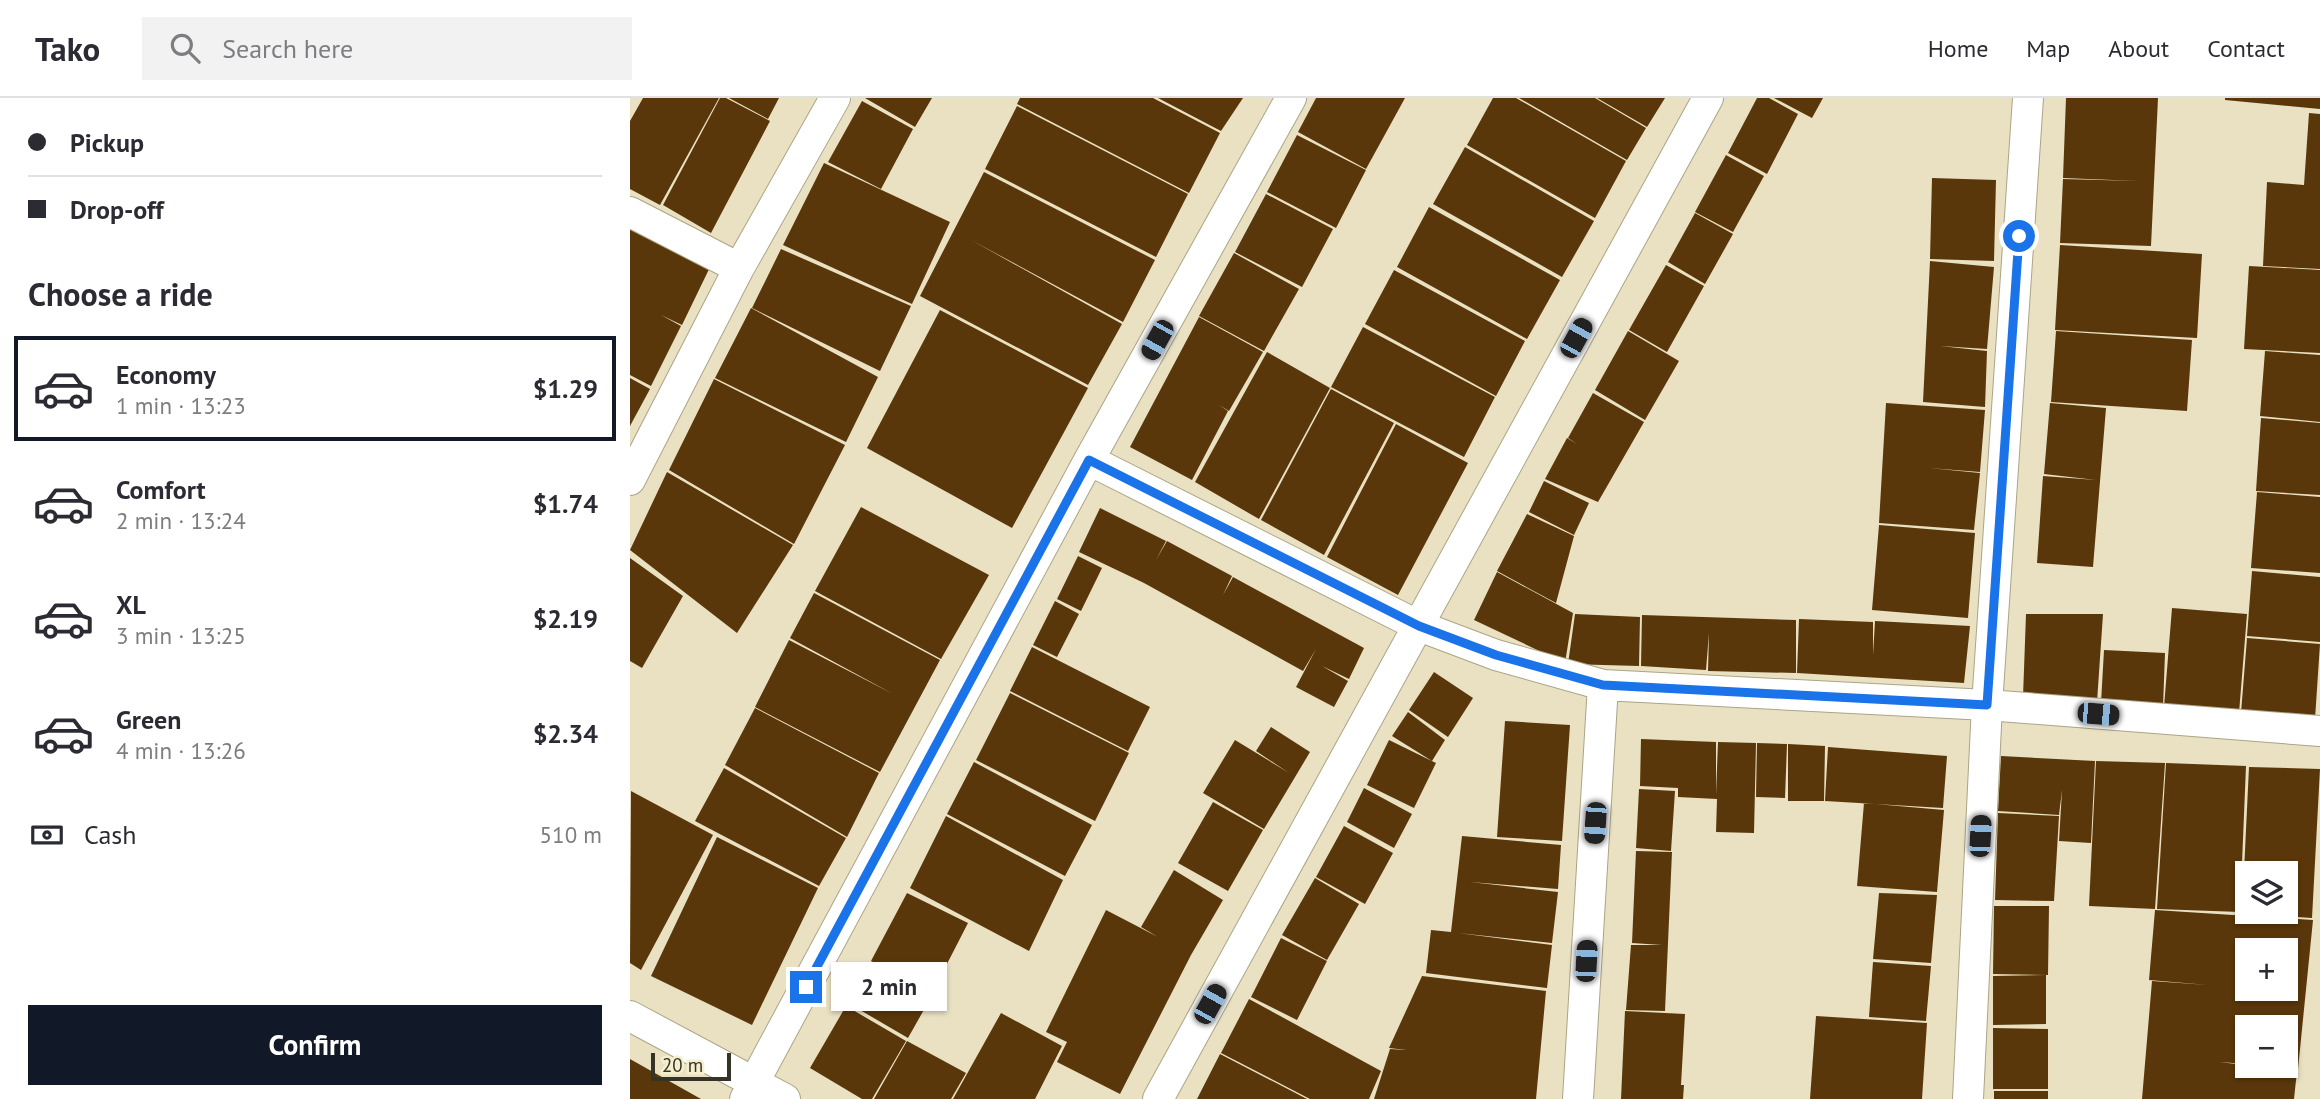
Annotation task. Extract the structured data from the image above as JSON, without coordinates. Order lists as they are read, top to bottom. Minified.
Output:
{"scale_bar":"20 m","page":{"header":"Tako","search":"Search here","nav":["Home","Map","About","Contact"],"banner":["Pickup","Drop-off"],"heading":"Choose a ride","list":[{"name":"Economy","note":"1 min · 13:23","value":"$1.29"},{"name":"Comfort","note":"2 min · 13:24","value":"$1.74"},{"name":"XL","note":"3 min · 13:25","value":"$2.19"},{"name":"Green","note":"4 min · 13:26","value":"$2.34"}],"pay":["Cash","510 m"],"map_buttons":["+","−"],"bubble":"2 min","buttons":"Confirm","scale":"20 m"}}
